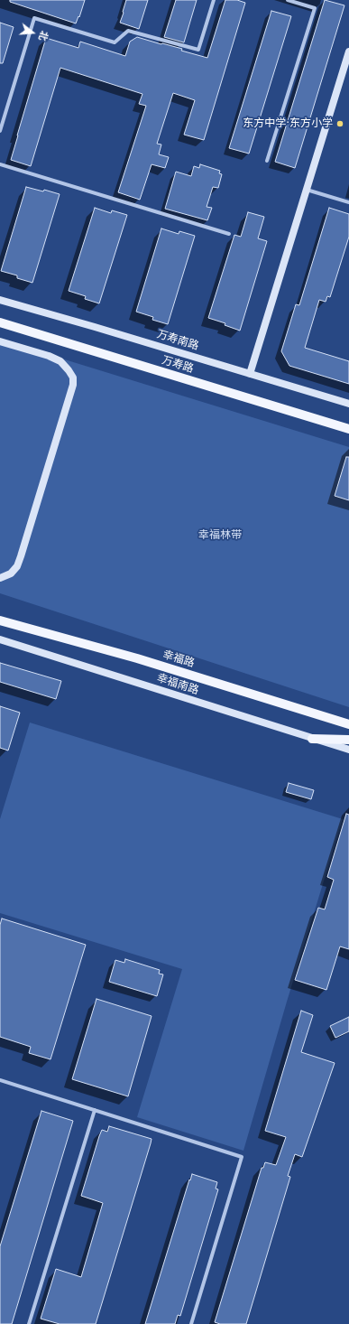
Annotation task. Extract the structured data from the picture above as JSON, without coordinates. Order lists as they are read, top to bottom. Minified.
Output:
{"streets":{"main road":["万寿南路","万寿路","幸福路","幸福南路"]},"parks":["幸福林带"],"places":["东方中学·东方小学"],"north":"right"}
